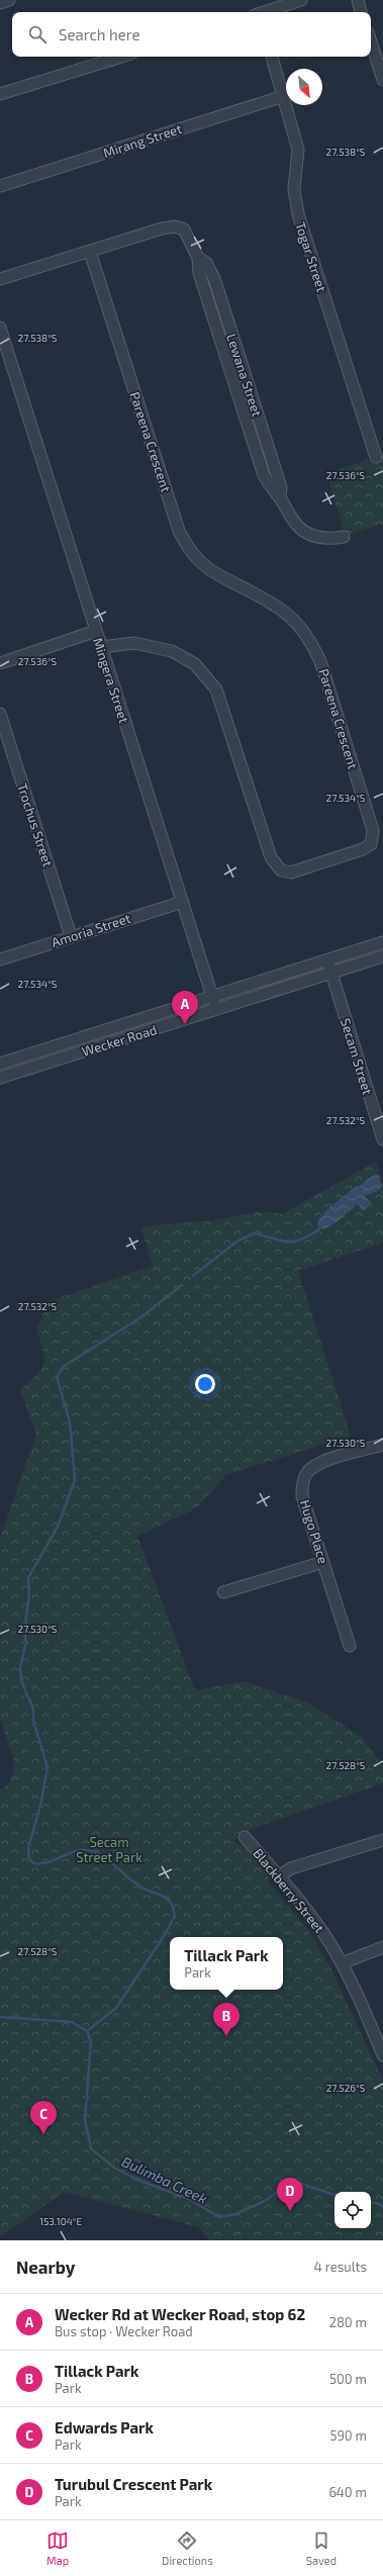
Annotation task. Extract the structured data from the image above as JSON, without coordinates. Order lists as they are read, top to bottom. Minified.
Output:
{"streets":{"street":["Mirang Street","Togar Street","Lewana Street","Pareena Crescent","Mingera Street","Trochus Street","Amoria Street","Wecker Road","Secam Street","Hugo Place","Blackberry Street"]},"crossings":[["Mirang Street","Togar Street"],["Lewana Street","Pareena Crescent"],["Pareena Crescent","Mingera Street"],["Mingera Street","Amoria Street"],["Mingera Street","Wecker Road"],["Trochus Street","Amoria Street"],["Wecker Road","Secam Street"]],"water":["Bulimba Creek"],"parks":["Secam Street Park"],"north":"bottom right","page":{"search":"Search here","pins":["A","B","C","D"],"popup":["Tillack Park","Park"],"heading":["Nearby","4 results"],"list":[{"mark":"A","name":"Wecker Rd at Wecker Road, stop 62","note":"Bus stop · Wecker Road","value":"280 m"},{"mark":"B","name":"Tillack Park","note":"Park","value":"500 m"},{"mark":"C","name":"Edwards Park","note":"Park","value":"590 m"},{"mark":"D","name":"Turubul Crescent Park","note":"Park","value":"640 m"}],"nav":["Map","Directions","Saved"]},"coordinates":["27.538°S","27.536°S","27.534°S","27.532°S","27.530°S","27.528°S","27.526°S","153.104°E"]}
